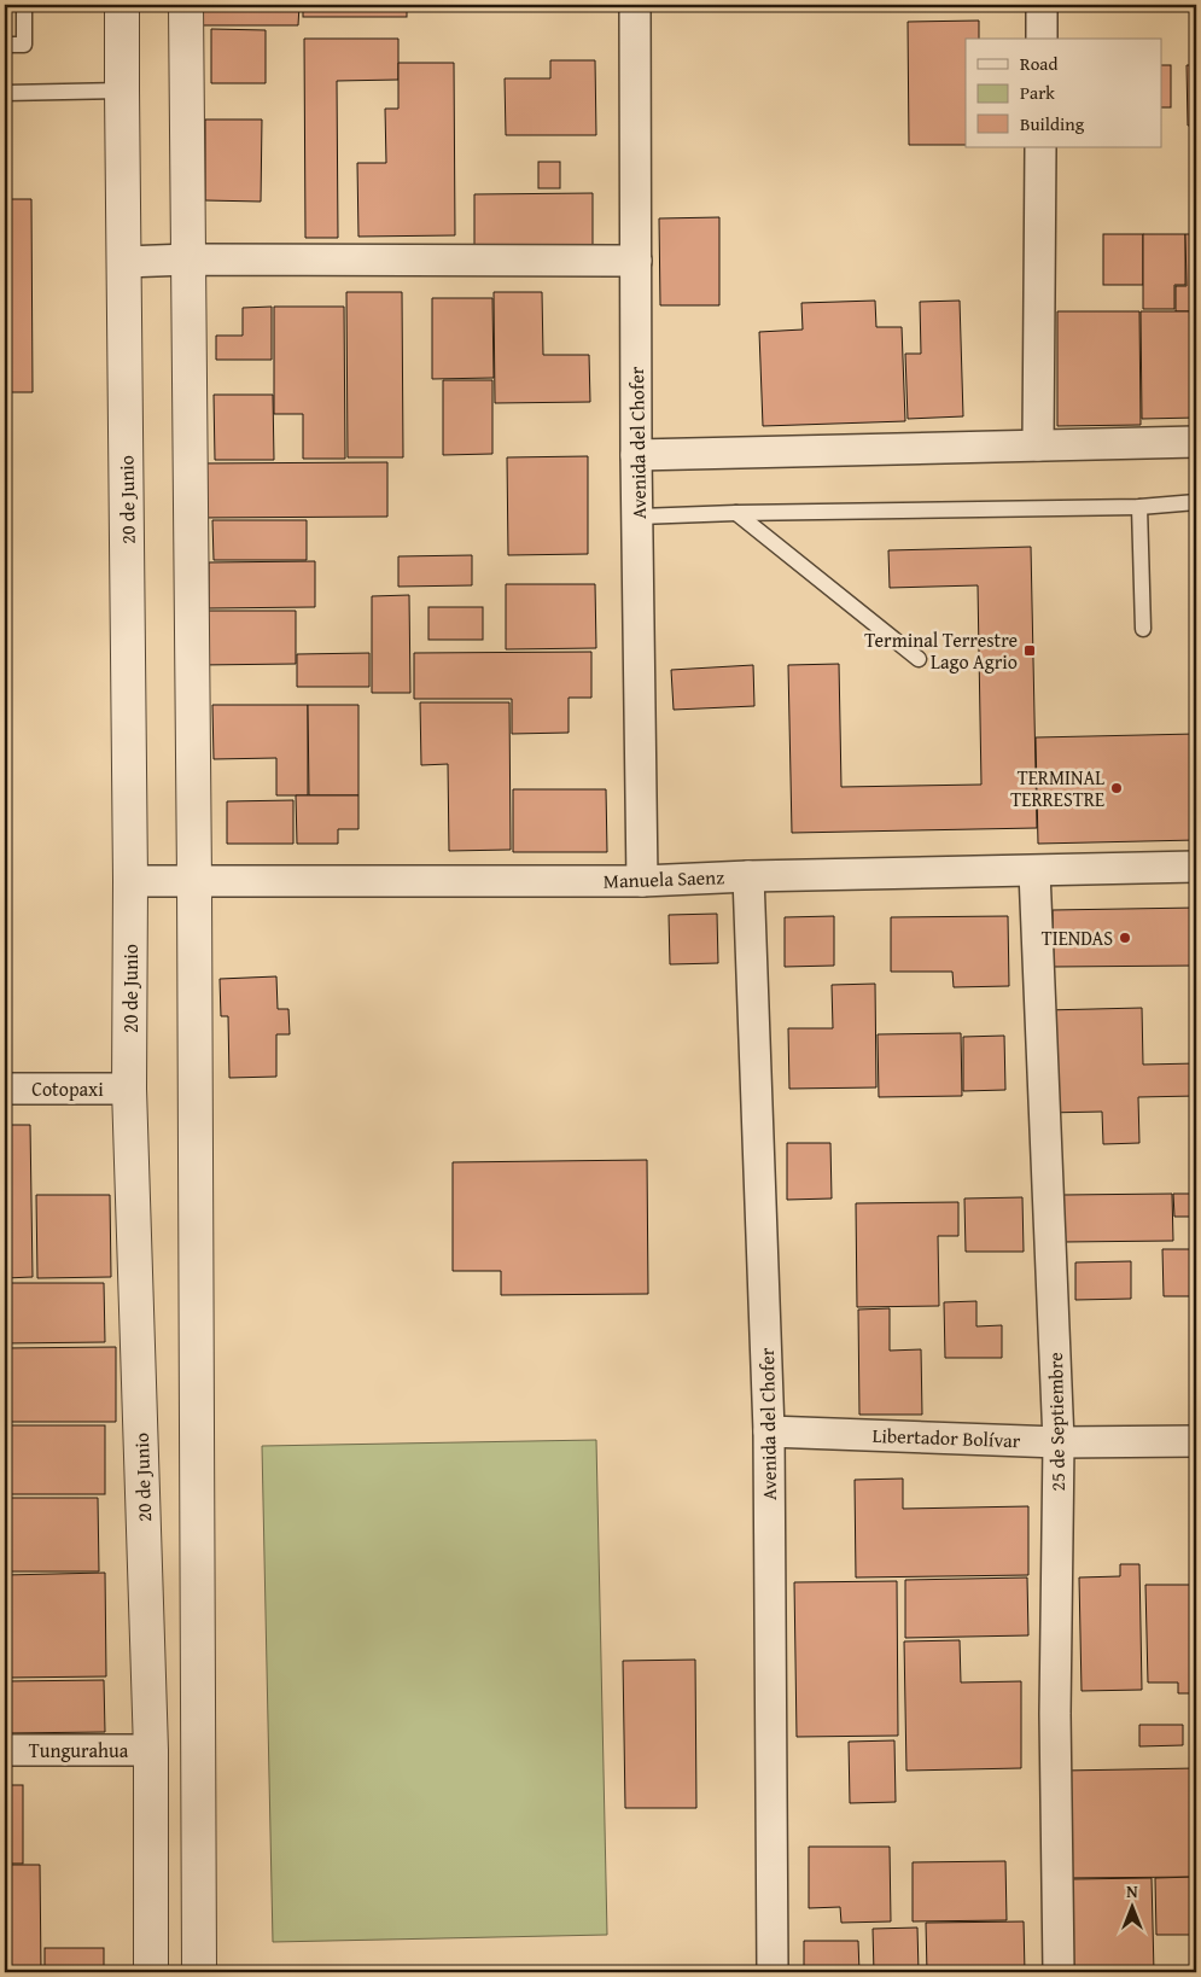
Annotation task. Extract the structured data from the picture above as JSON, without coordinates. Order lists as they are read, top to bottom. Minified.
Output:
{"streets":{"street":["Avenida del Chofer","20 de Junio","Manuela Saenz","Cotopaxi","25 de Septiembre","Libertador Bolívar","Tungurahua"]},"crossings":[["Avenida del Chofer","Manuela Saenz"],["Avenida del Chofer","Libertador Bolívar"],["20 de Junio","Manuela Saenz"],["20 de Junio","Cotopaxi"],["20 de Junio","Tungurahua"],["Manuela Saenz","25 de Septiembre"],["25 de Septiembre","Libertador Bolívar"]],"places":{"transit":["Terminal Terrestre Lago Agrio"],"other":["TERMINAL TERRESTRE","TIENDAS"]},"legend":["Road","Park","Building"],"north":"top"}
